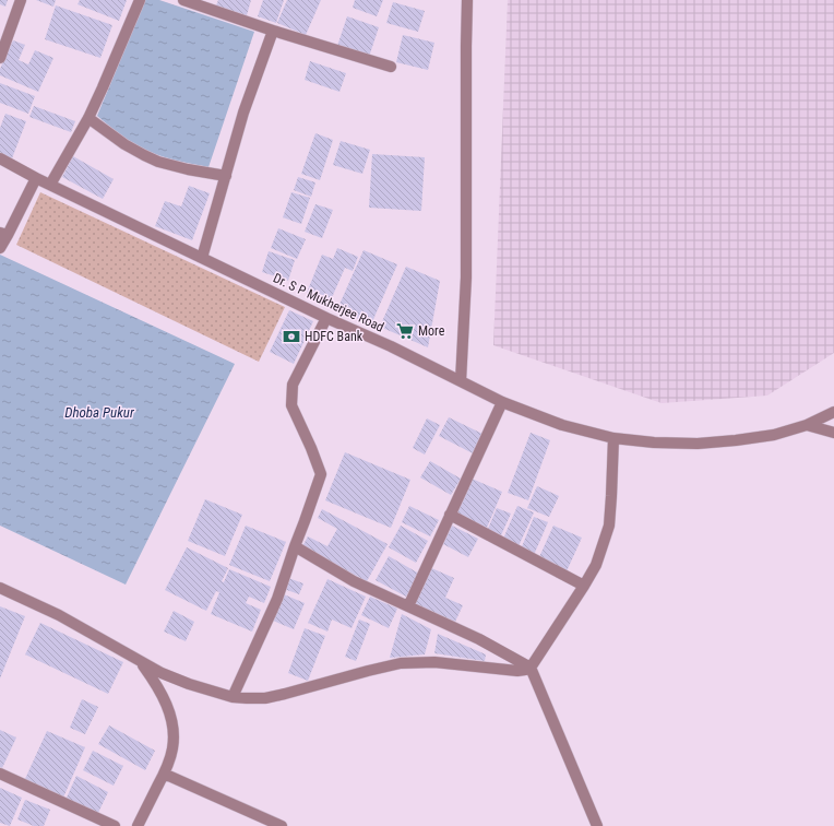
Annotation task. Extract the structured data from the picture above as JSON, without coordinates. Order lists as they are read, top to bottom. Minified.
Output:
{"streets":{"street":["Dr. S P Mukherjee Road"]},"water":["Dhoba Pukur"],"places":{"supermarket":["More"],"bank":["HDFC Bank"]}}
